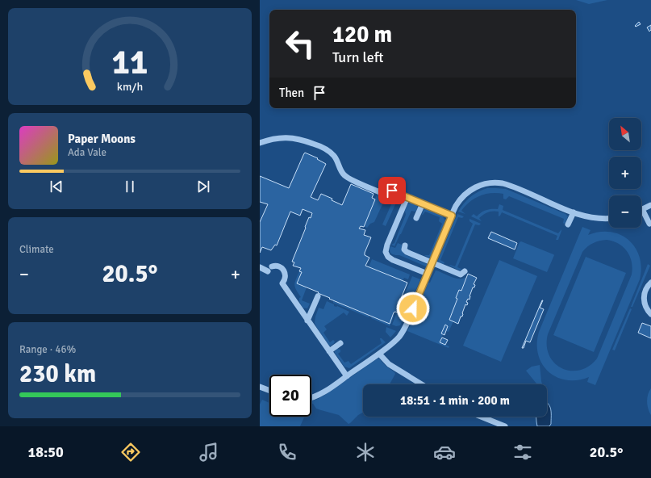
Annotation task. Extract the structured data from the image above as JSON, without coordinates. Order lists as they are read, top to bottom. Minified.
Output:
{"north":"top left","page":{"turn":["120 m","Turn left"],"then":"Then","map_buttons":["+","−"],"song":["Paper Moons","Ada Vale"],"tile":["Climate",["Range · 46%","230 km"]],"heat":["−","20.5°","+"],"limit":"20","trip":"18:51 · 1 min · 200 m","tabs":["18:50","20.5°"],"gauge":["11","km/h"]}}
